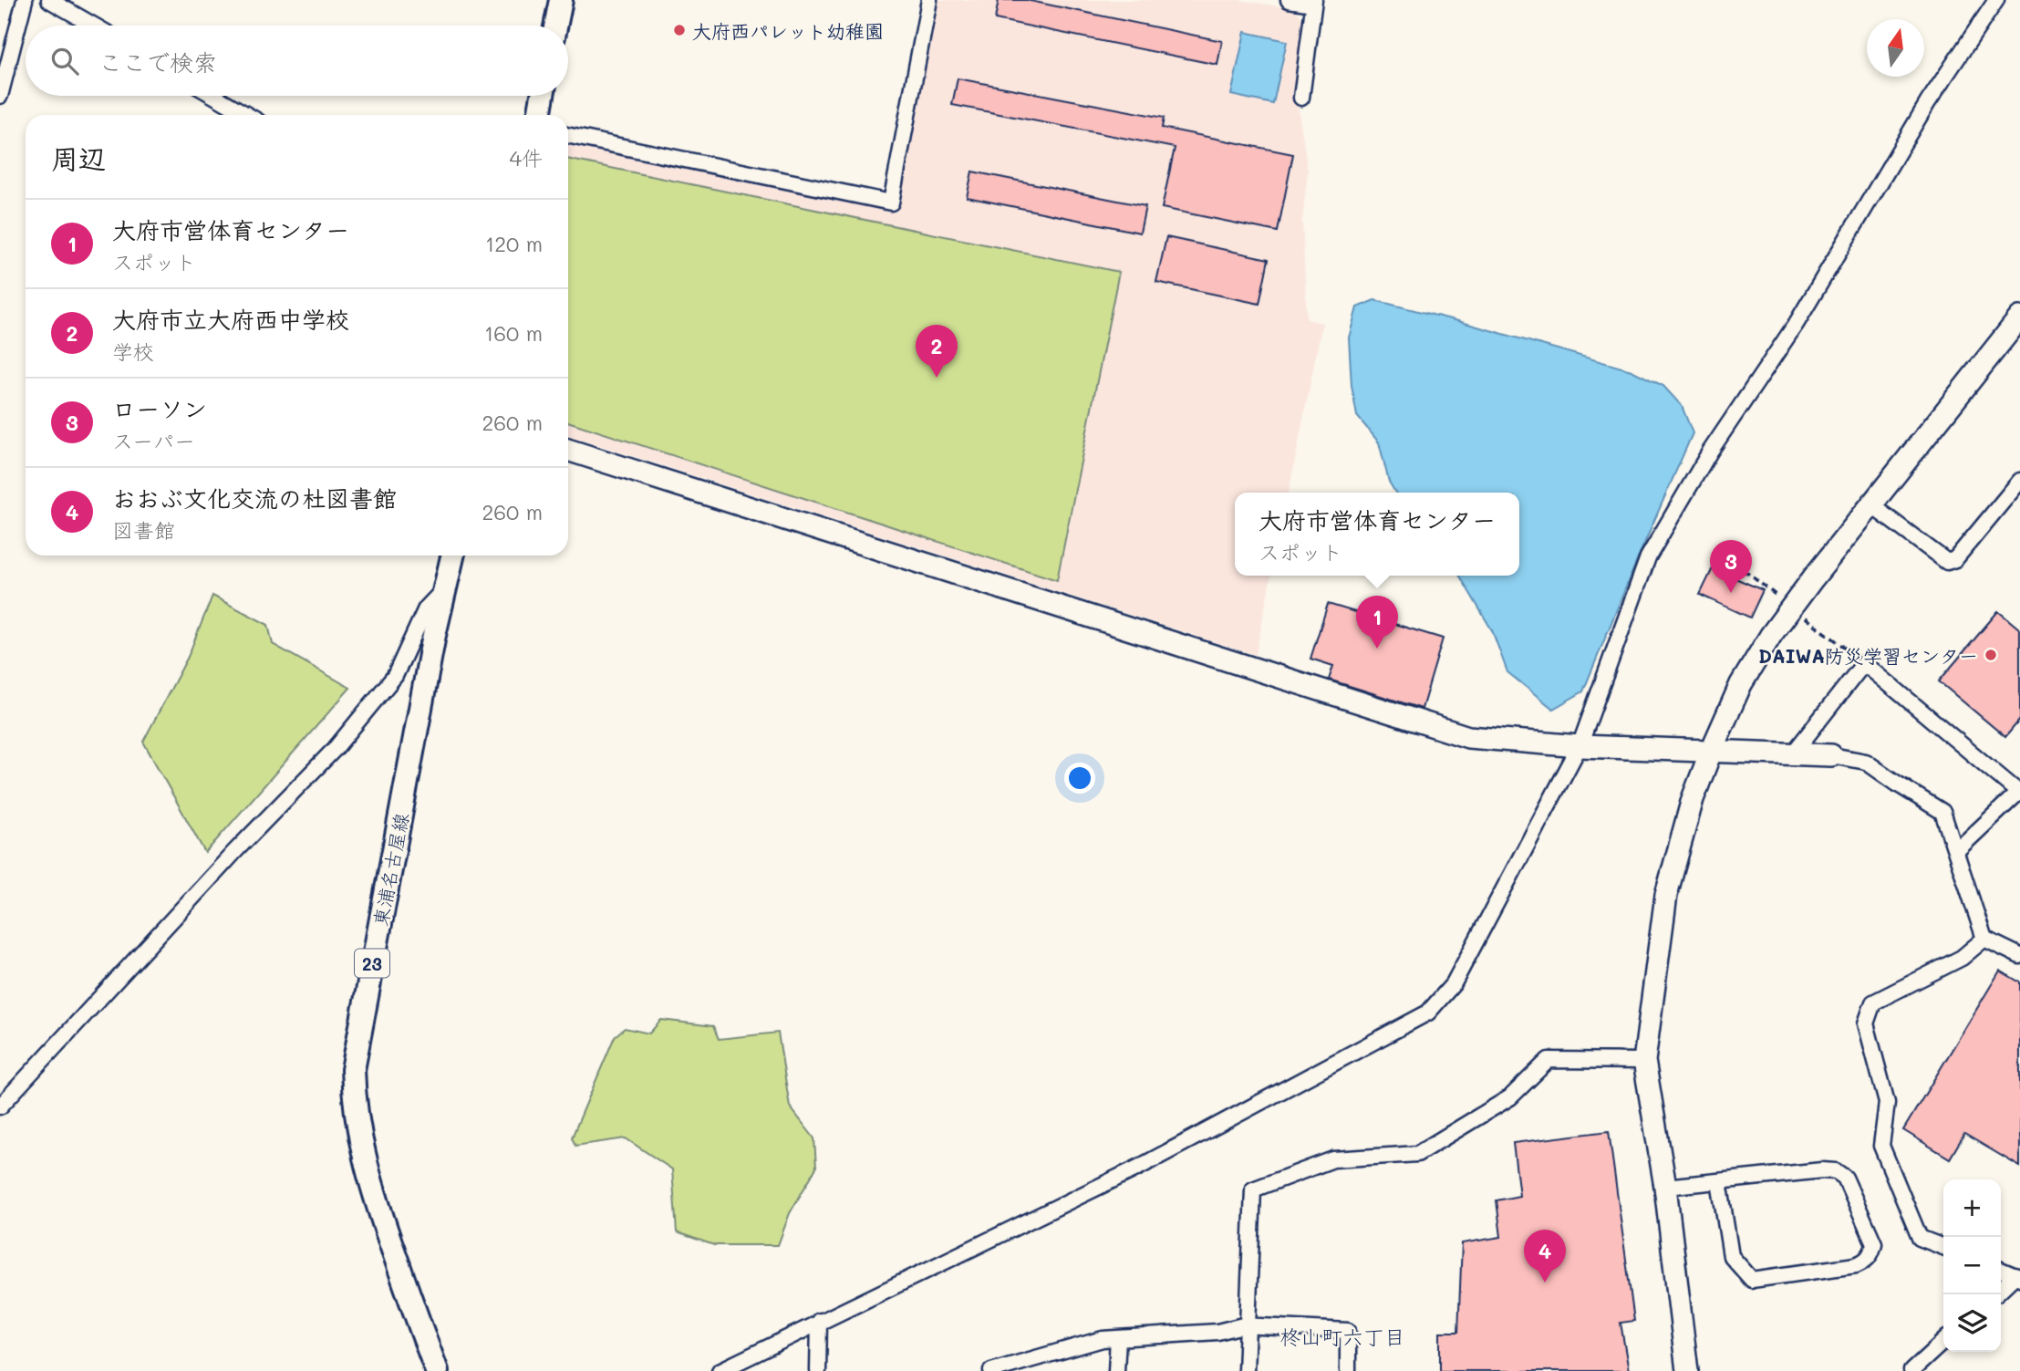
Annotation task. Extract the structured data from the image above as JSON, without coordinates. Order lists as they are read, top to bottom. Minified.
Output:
{"streets":{"main road":["東浦名古屋線","23"]},"districts":["柊山町六丁目"],"places":["大府西パレット幼稚園","DAIWA防災学習センター"],"north":"top","page":{"search":"ここで検索","heading":["周辺","4件"],"list":[{"mark":"1","name":"大府市営体育センター","note":"スポット","value":"120 m"},{"mark":"2","name":"大府市立大府西中学校","note":"学校","value":"160 m"},{"mark":"3","name":"ローソン","note":"スーパー","value":"260 m"},{"mark":"4","name":"おおぶ文化交流の杜図書館","note":"図書館","value":"260 m"}],"pins":["2","3","1","4"],"popup":["大府市営体育センター","スポット"],"map_buttons":["+","−"]}}
